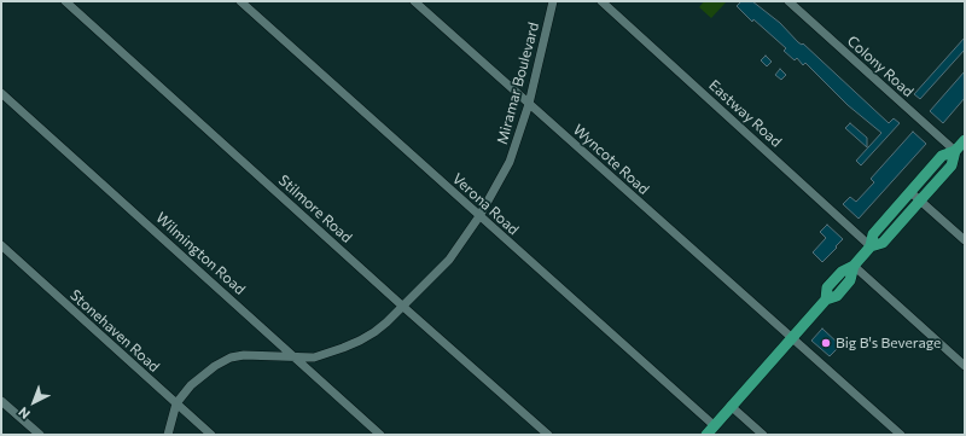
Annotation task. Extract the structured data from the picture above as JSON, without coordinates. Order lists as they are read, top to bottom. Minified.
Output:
{"streets":{"street":["Colony Road","Miramar Boulevard","Eastway Road","Wyncote Road","Verona Road","Stilmore Road","Wilmington Road","Stonehaven Road"]},"crossings":[["Miramar Boulevard","Wyncote Road"],["Miramar Boulevard","Verona Road"],["Miramar Boulevard","Stilmore Road"],["Miramar Boulevard","Wilmington Road"],["Miramar Boulevard","Stonehaven Road"]],"places":["Big B's Beverage"],"north":"bottom left"}
